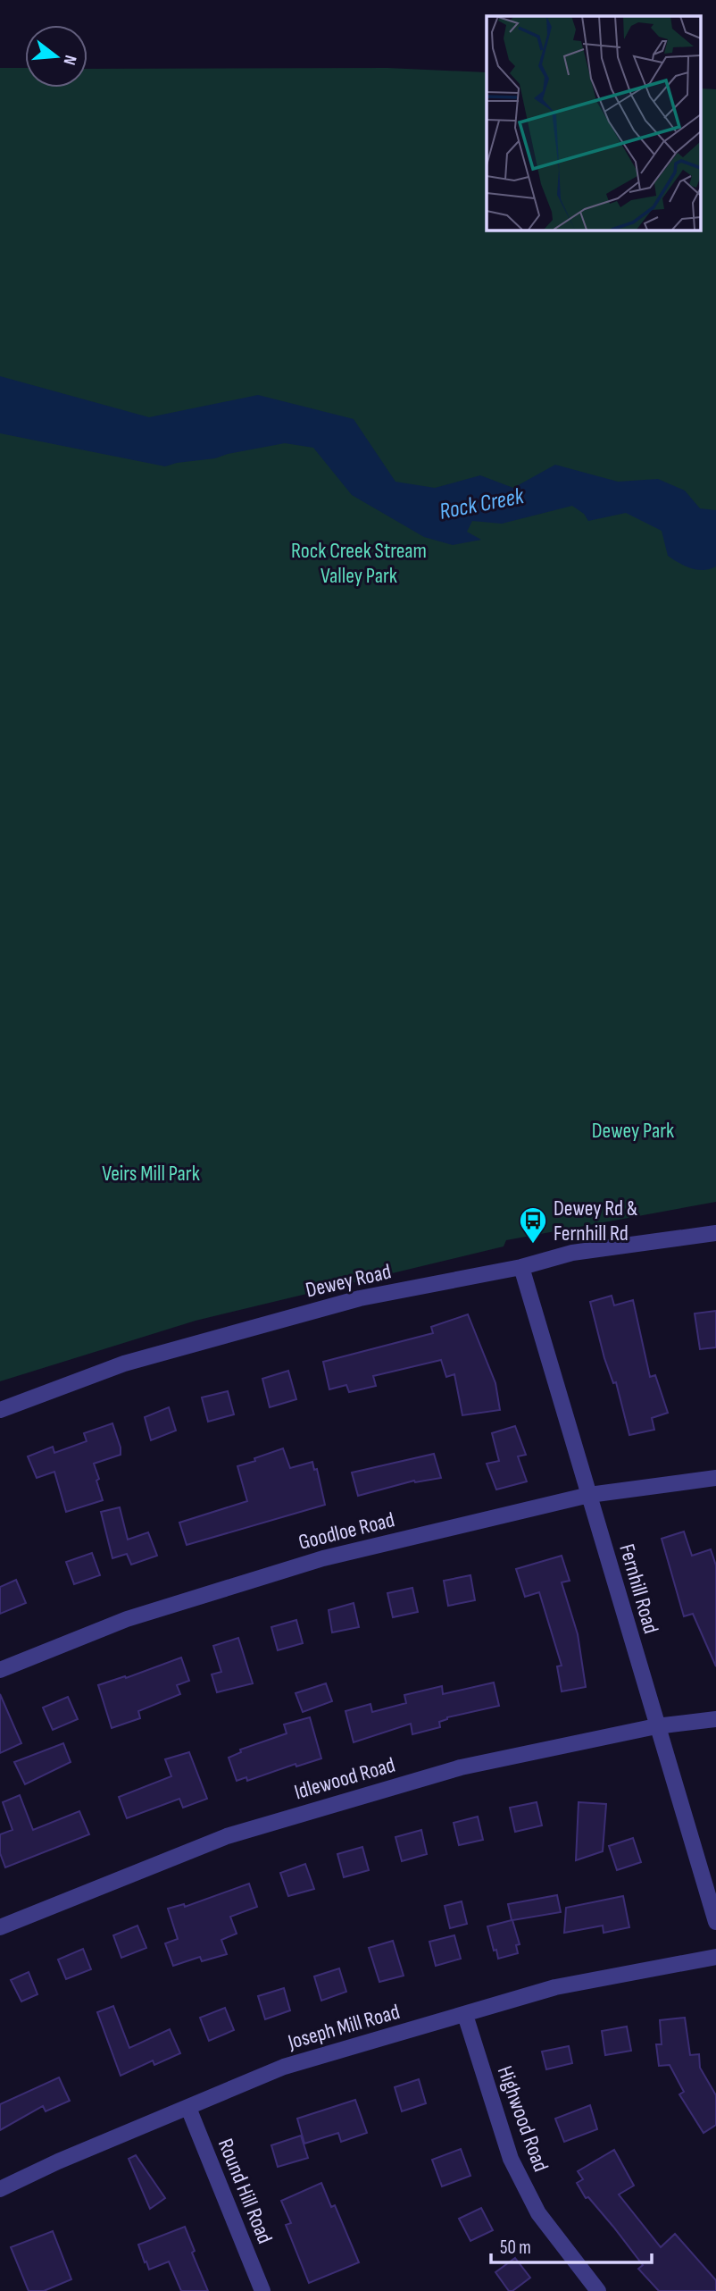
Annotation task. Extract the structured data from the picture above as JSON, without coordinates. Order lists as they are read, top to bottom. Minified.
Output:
{"streets":{"street":["Dewey Road","Goodloe Road","Fernhill Road","Idlewood Road","Joseph Mill Road","Highwood Road","Round Hill Road"]},"crossings":[["Dewey Road","Fernhill Road"],["Goodloe Road","Fernhill Road"],["Fernhill Road","Idlewood Road"],["Joseph Mill Road","Highwood Road"],["Joseph Mill Road","Round Hill Road"]],"water":["Rock Creek"],"parks":["Rock Creek Stream Valley Park","Dewey Park","Veirs Mill Park"],"places":{"bus stop":["Dewey Rd & Fernhill Rd"]},"scale_bar":"50 m","north":"right"}
